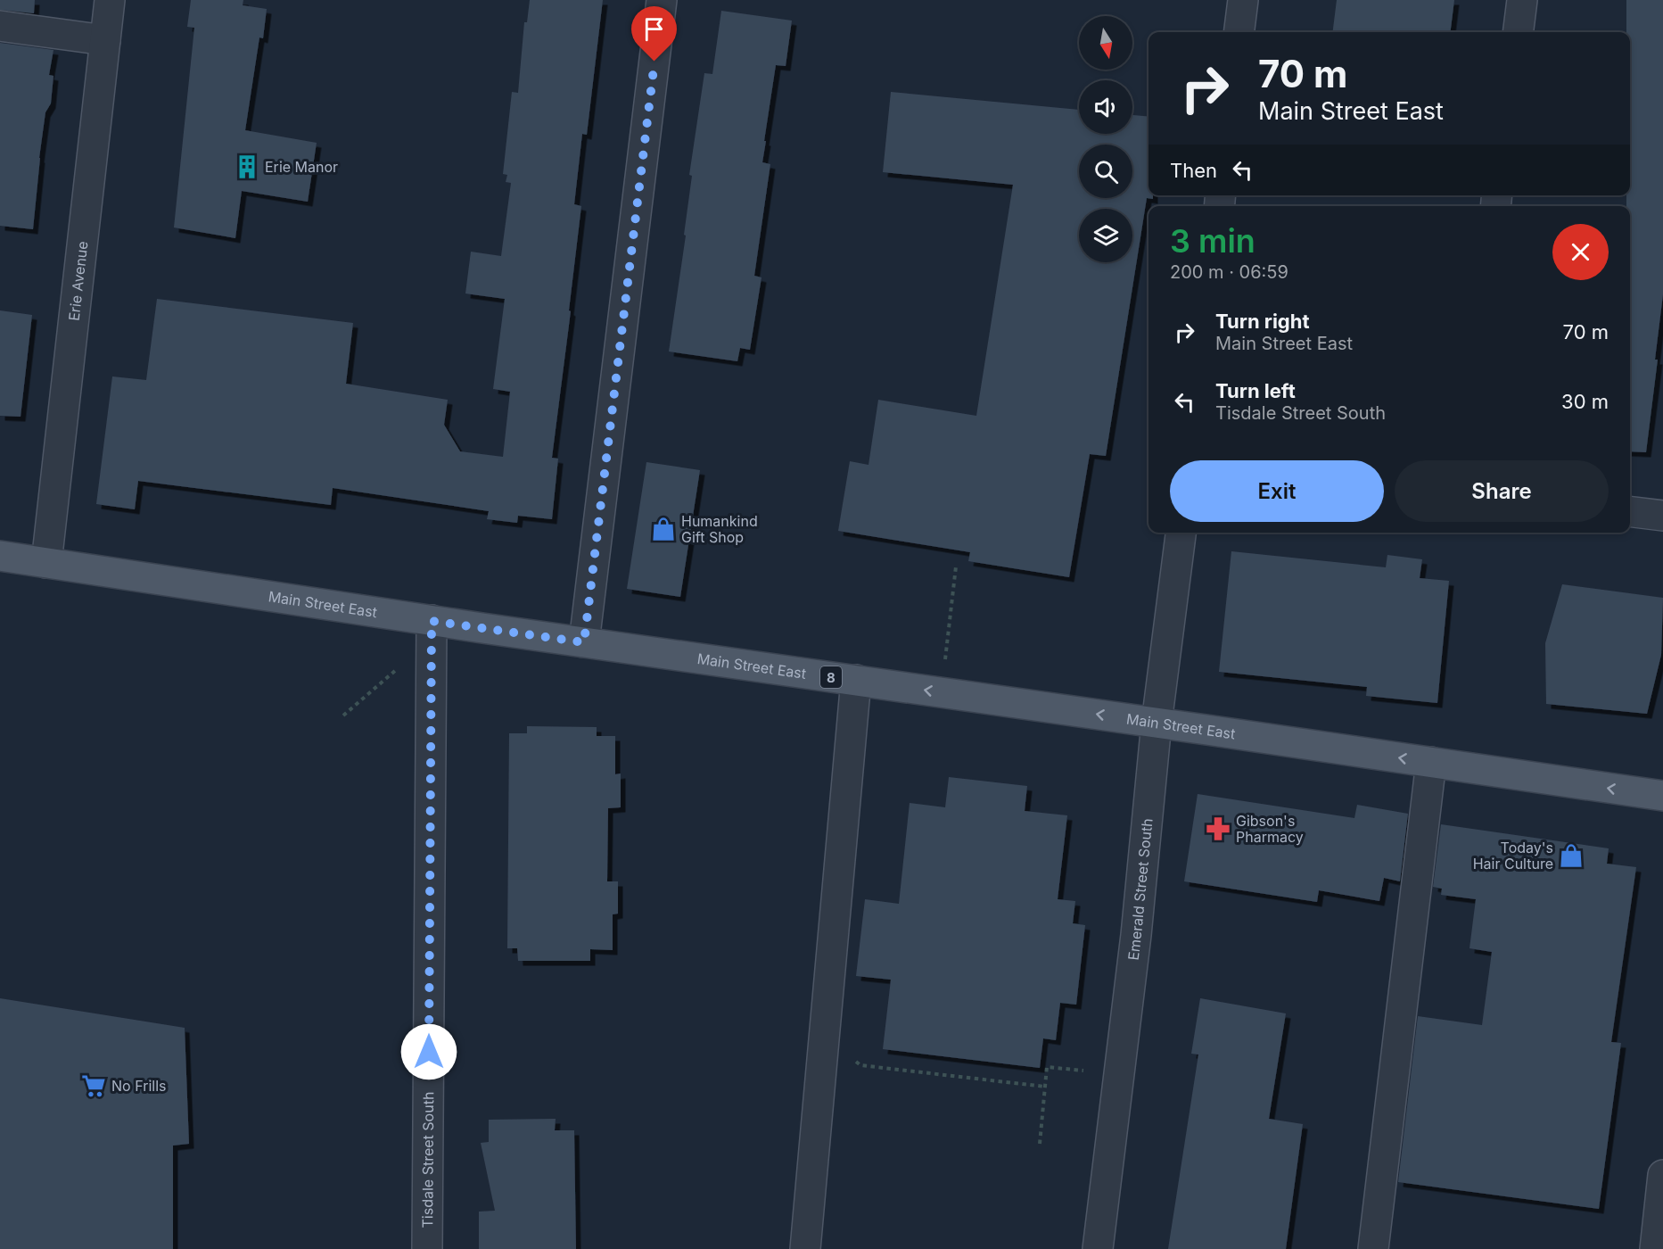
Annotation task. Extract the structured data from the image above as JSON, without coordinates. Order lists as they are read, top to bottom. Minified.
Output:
{"streets":{"main road":["Main Street East","8"],"street":["Erie Avenue","Emerald Street South","Tisdale Street South"]},"crossings":[["Erie Avenue","Main Street East"],["Main Street East","Emerald Street South"],["Main Street East","Tisdale Street South"]],"one_way":["Main Street East"],"places":{"building":["Erie Manor"],"shop":["Humankind Gift Shop","Today's Hair Culture"],"pharmacy":["Gibson's Pharmacy"],"supermarket":["No Frills"]},"north":"bottom","page":{"turn":["70 m","Main Street East"],"then":"Then","heading":["3 min","200 m · 06:59"],"list":[{"name":"Turn right","note":"Main Street East","value":"70 m"},{"name":"Turn left","note":"Tisdale Street South","value":"30 m"}],"buttons":["Exit","Share"]}}
